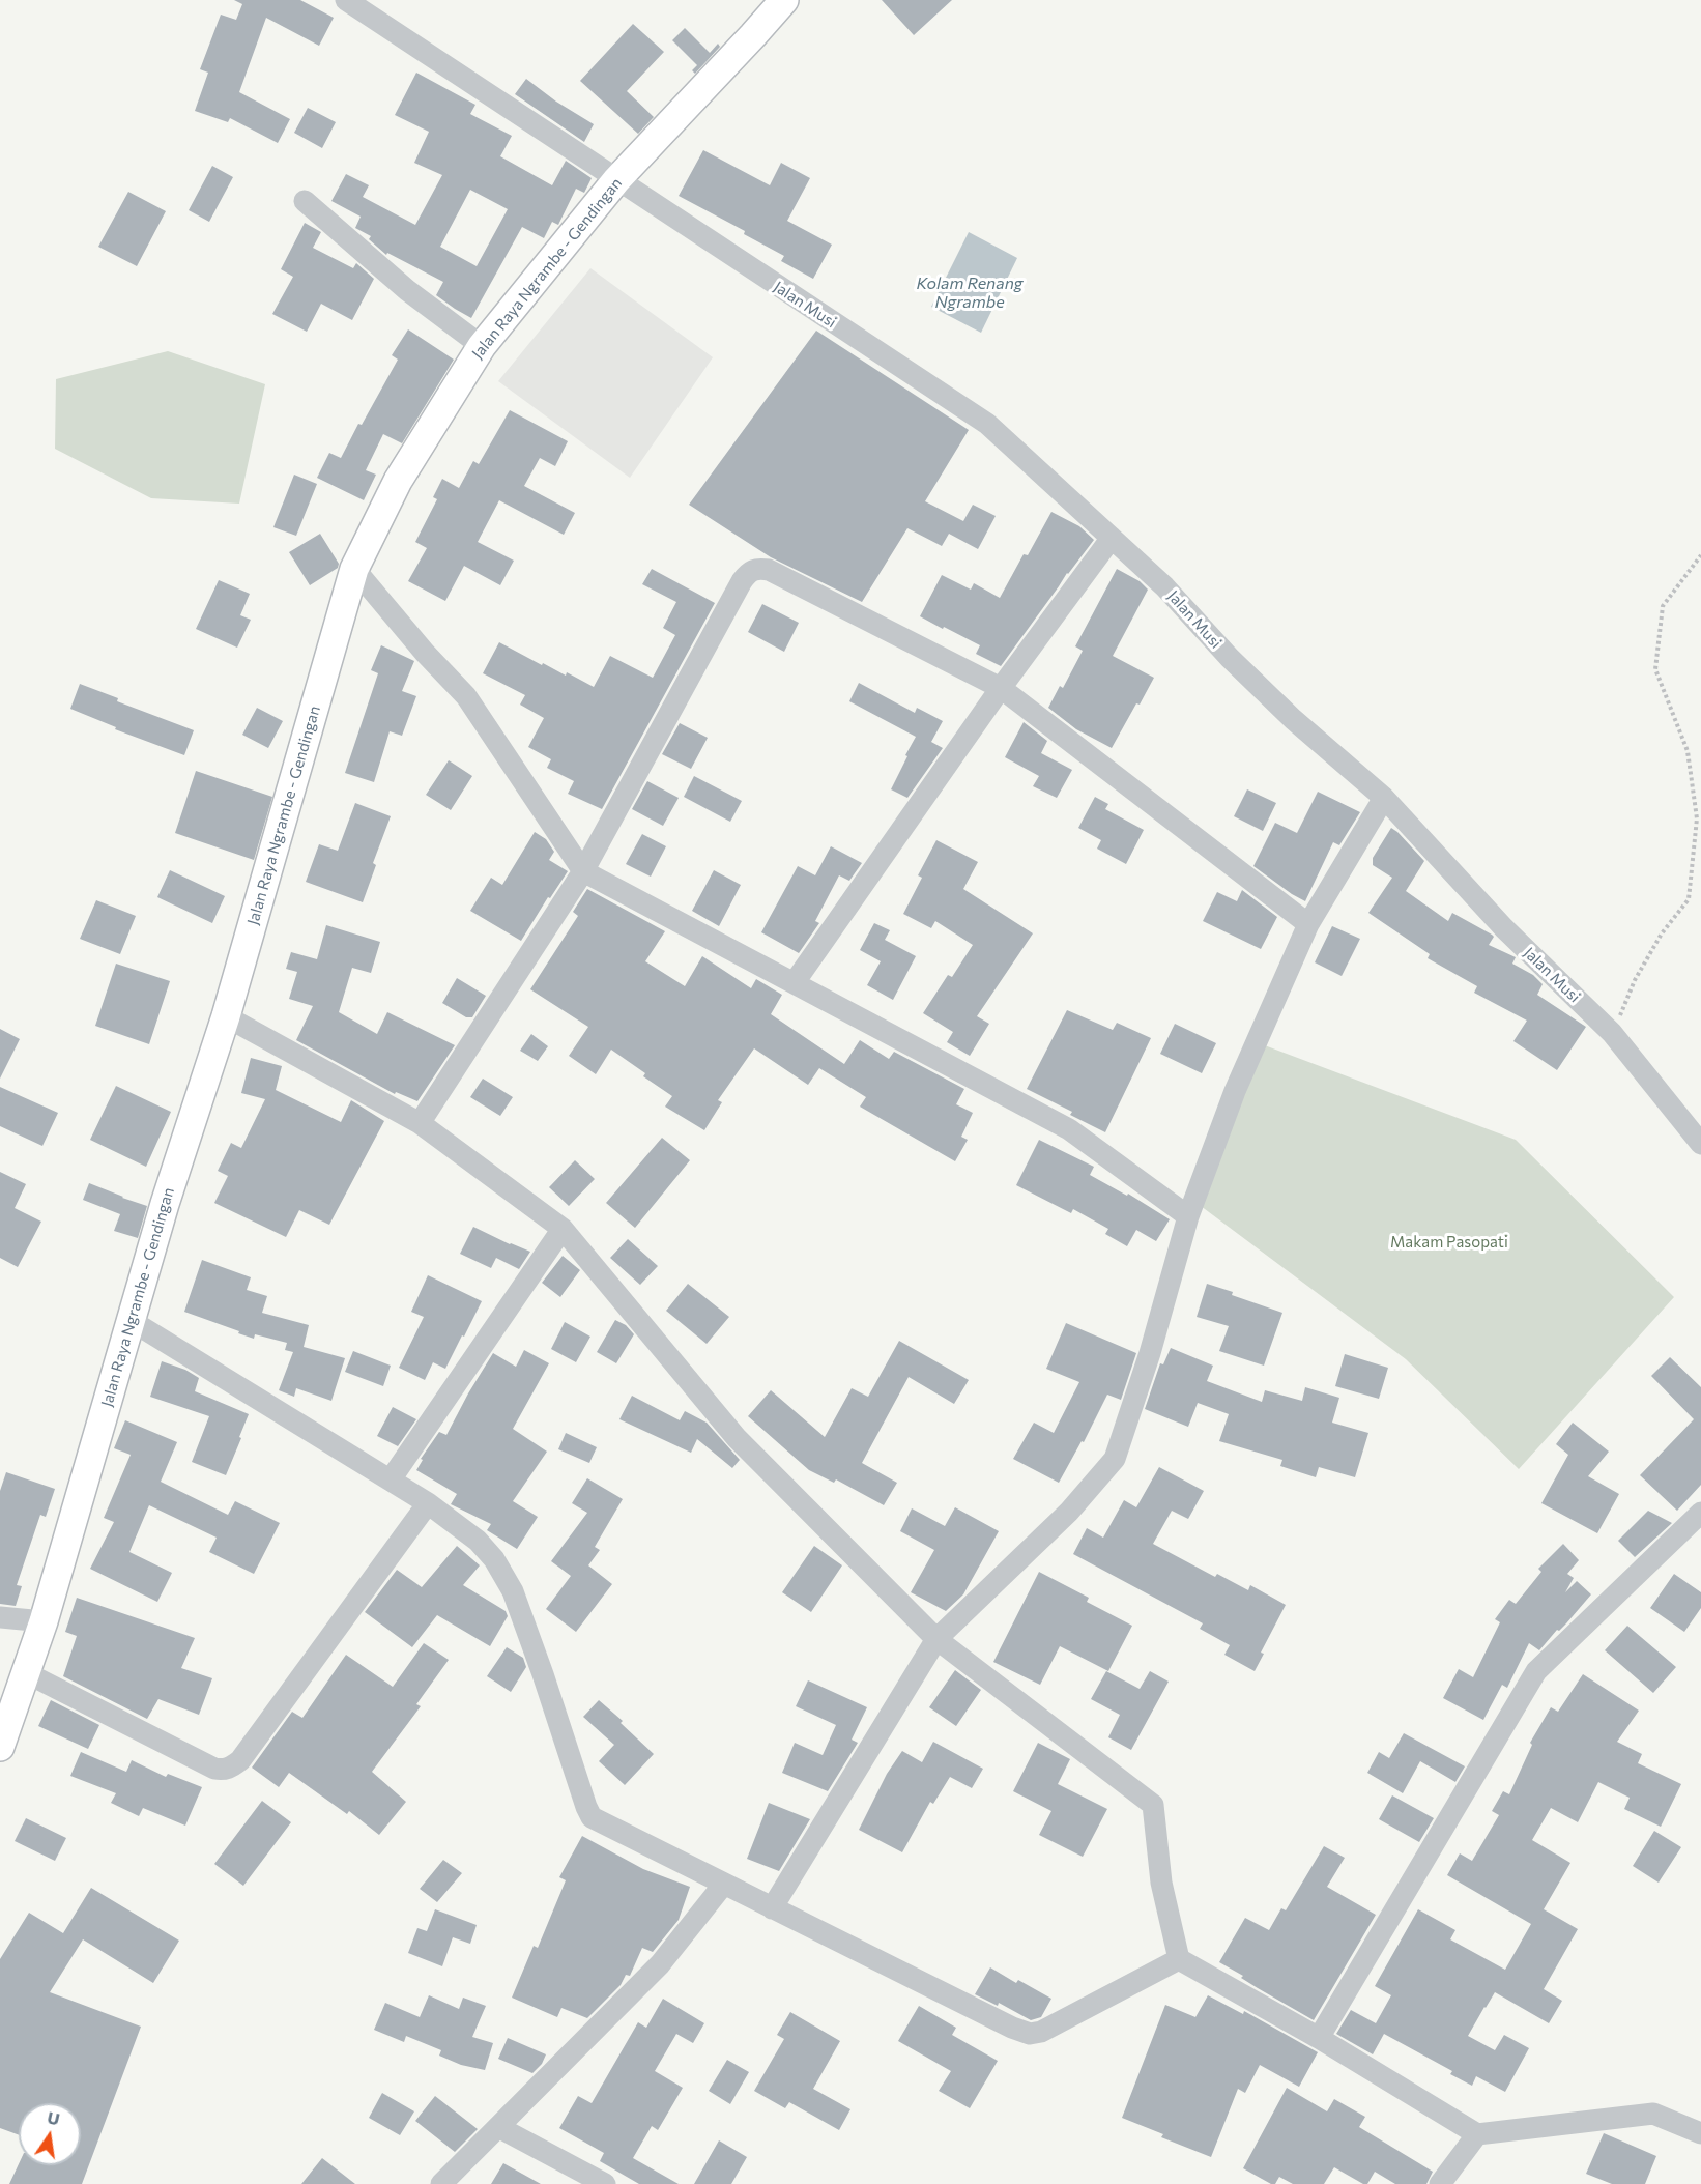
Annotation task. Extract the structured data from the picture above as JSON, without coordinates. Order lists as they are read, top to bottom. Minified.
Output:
{"streets":{"main road":["Jalan Raya Ngrambe - Gendingan"],"street":["Jalan Musi"]},"crossings":[["Jalan Raya Ngrambe - Gendingan","Jalan Musi"]],"water":["Kolam Renang Ngrambe"],"parks":["Makam Pasopati"],"north":"top"}
